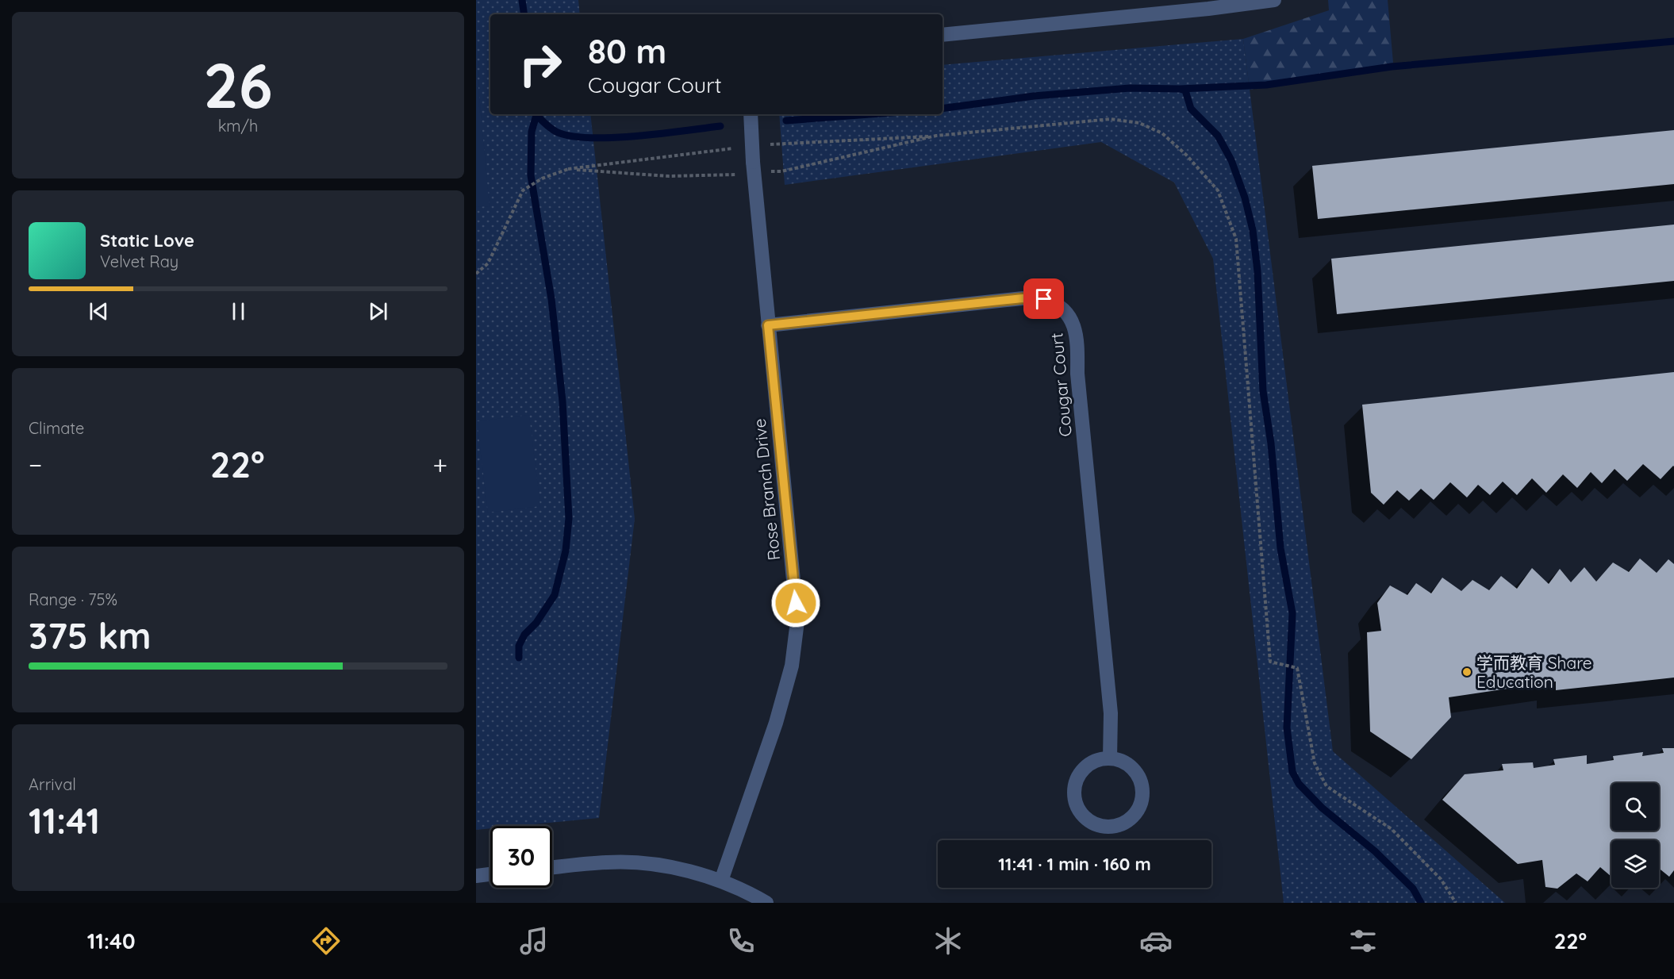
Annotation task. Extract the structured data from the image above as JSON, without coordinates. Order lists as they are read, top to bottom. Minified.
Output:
{"streets":{"street":["Cougar Court","Rose Branch Drive"]},"crossings":[["Cougar Court","Rose Branch Drive"]],"places":["学而教育 Share Education"],"page":{"tile":[["26","km/h"],"Climate",["Range · 75%","375 km"],["Arrival","11:41"]],"turn":["80 m","Cougar Court"],"song":["Static Love","Velvet Ray"],"heat":["−","22°","+"],"limit":"30","trip":"11:41 · 1 min · 160 m","tabs":["11:40","22°"]}}
